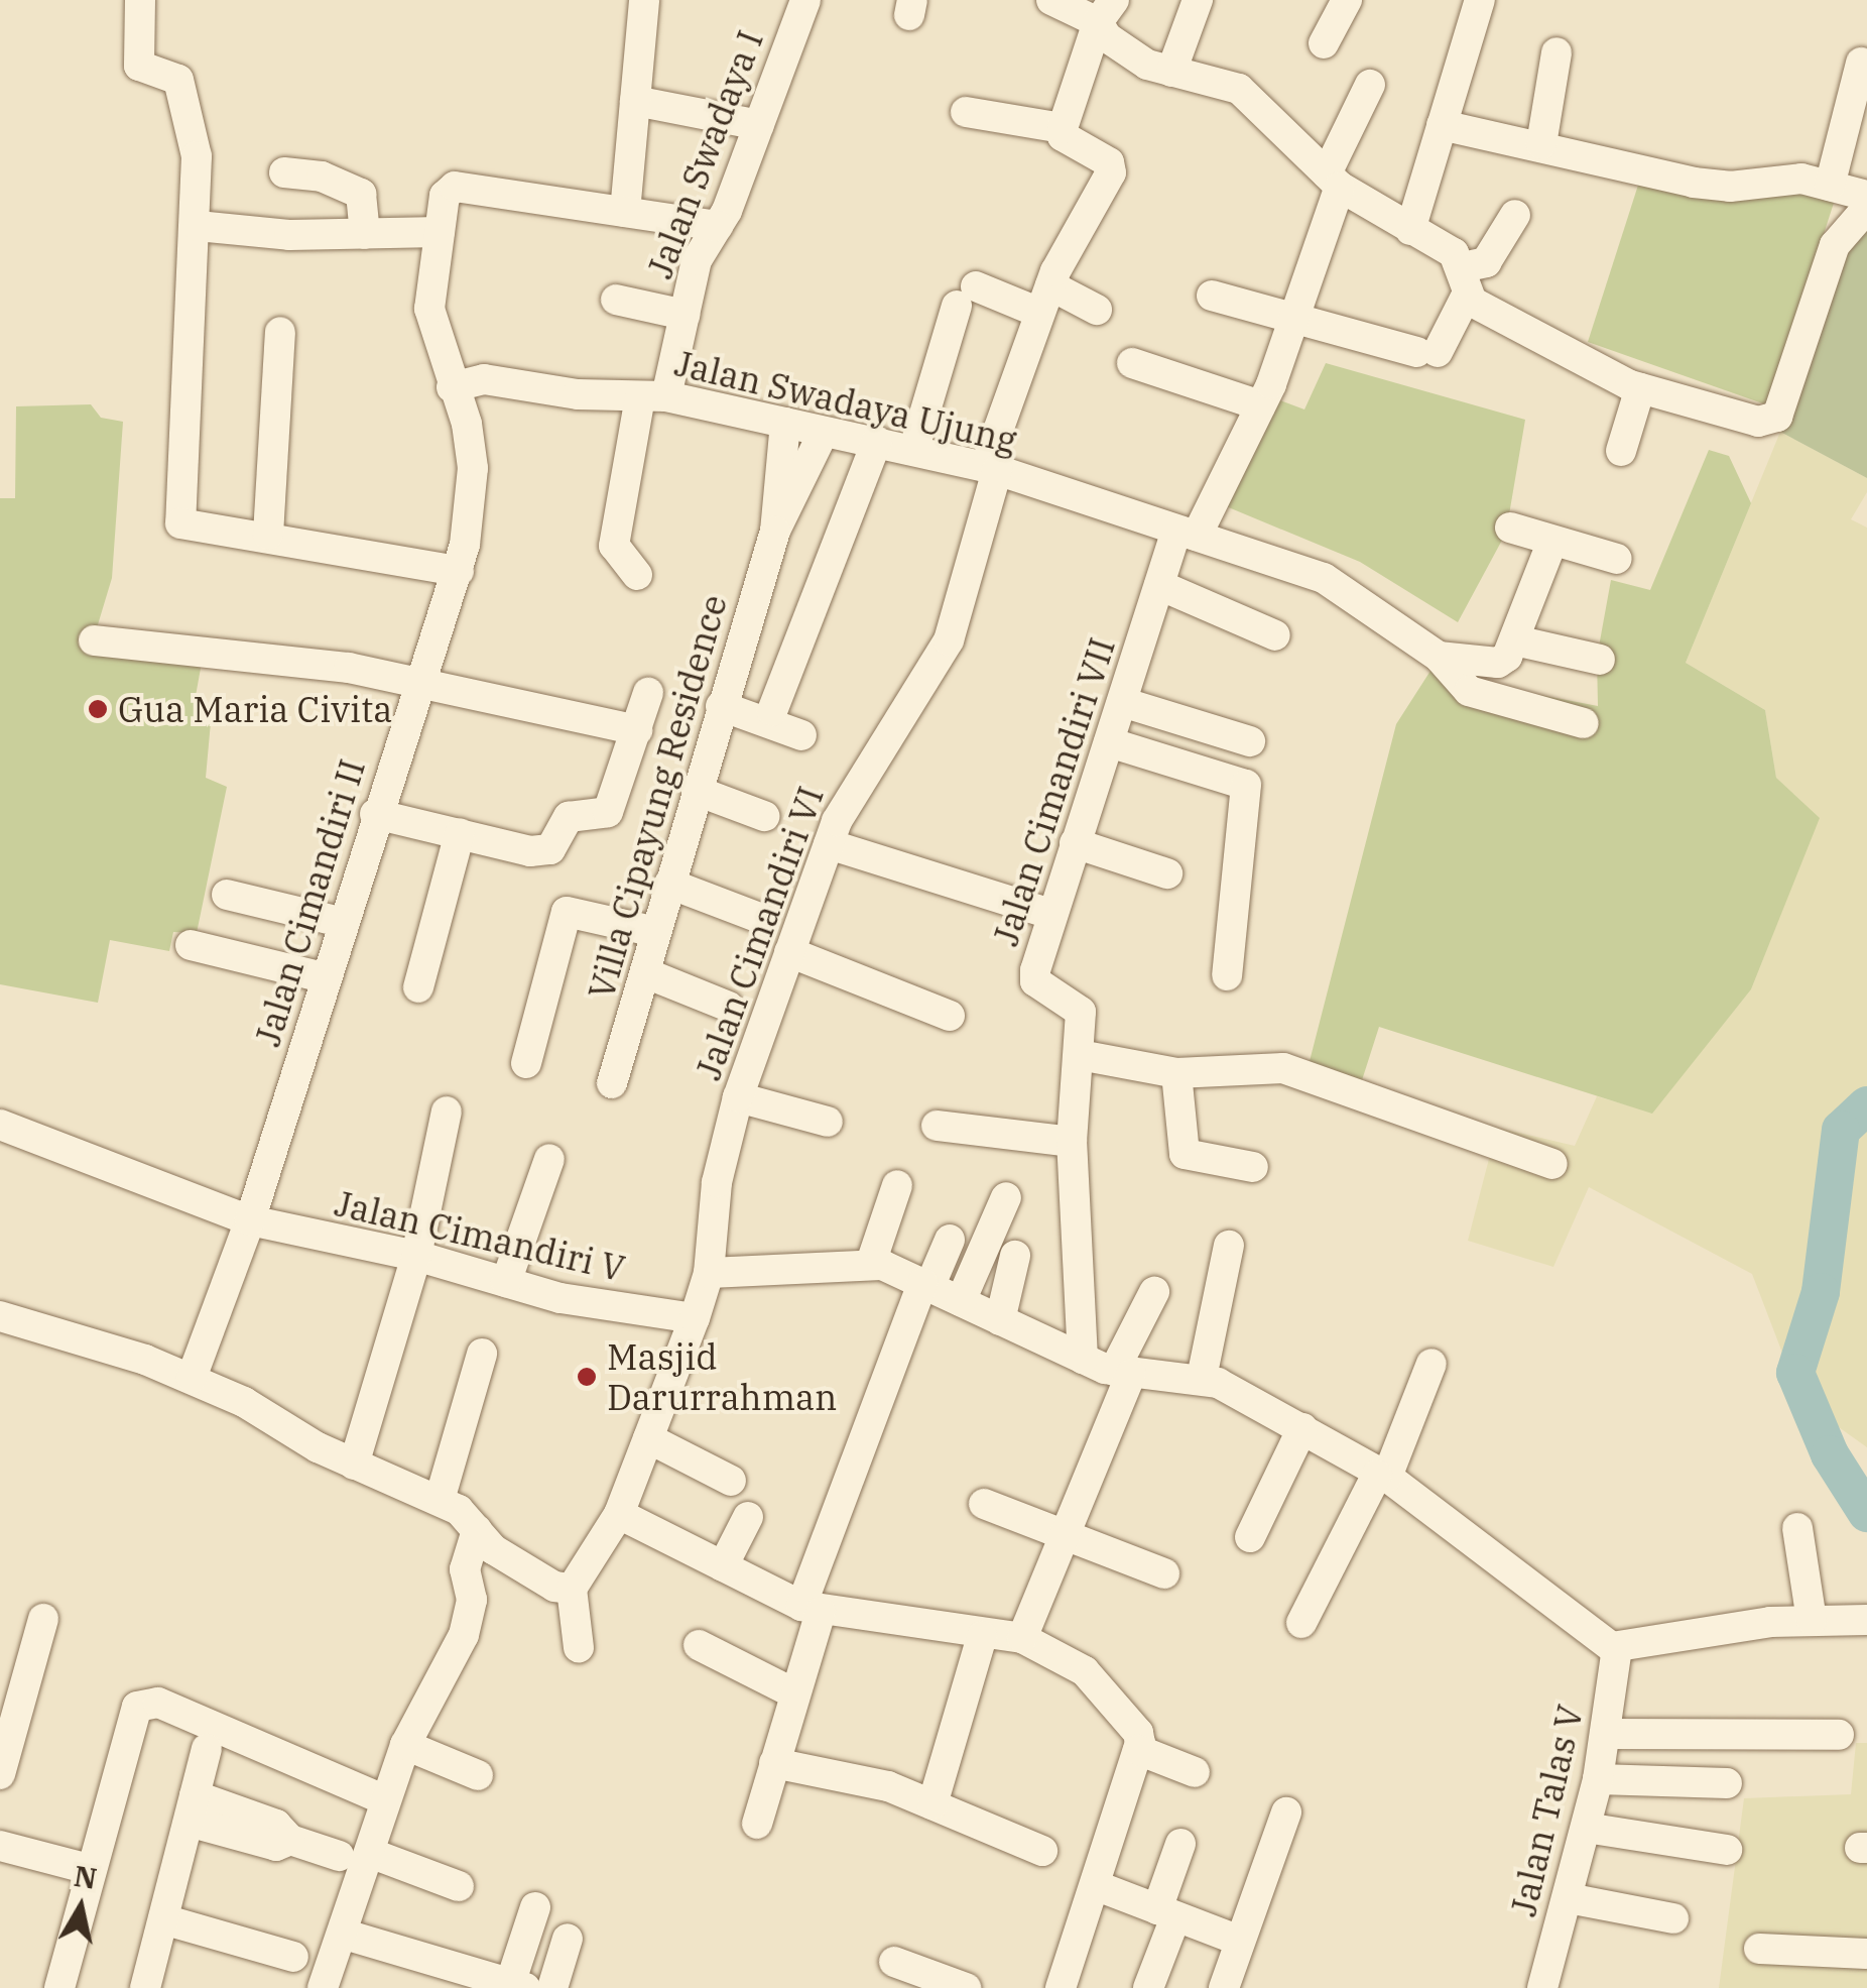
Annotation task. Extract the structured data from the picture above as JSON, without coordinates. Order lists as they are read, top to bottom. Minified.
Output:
{"streets":{"street":["Jalan Swadaya I","Jalan Swadaya Ujung","Jalan Cimandiri VII","Villa Cipayung Residence","Jalan Cimandiri II","Jalan Cimandiri VI","Jalan Cimandiri V","Jalan Talas V"]},"crossings":[["Jalan Swadaya I","Jalan Swadaya Ujung"],["Jalan Swadaya Ujung","Jalan Cimandiri VII"],["Jalan Swadaya Ujung","Villa Cipayung Residence"],["Jalan Swadaya Ujung","Jalan Cimandiri II"],["Jalan Swadaya Ujung","Jalan Cimandiri VI"],["Jalan Cimandiri II","Jalan Cimandiri V"],["Jalan Cimandiri VI","Jalan Cimandiri V"]],"places":["Gua Maria Civita","Masjid Darurrahman"],"north":"top"}
